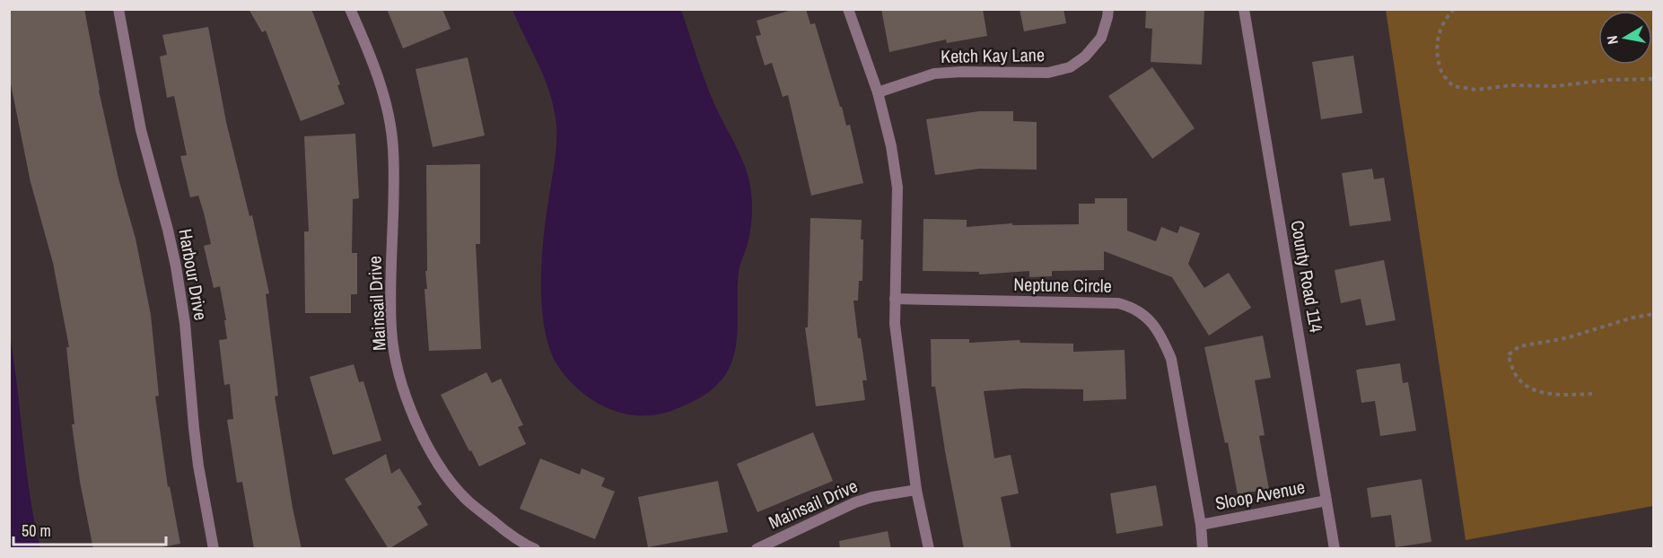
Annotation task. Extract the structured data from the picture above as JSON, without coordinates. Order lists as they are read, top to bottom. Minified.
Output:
{"streets":{"street":["Ketch Kay Lane","Harbour Drive","County Road 114","Neptune Circle","Mainsail Drive","Sloop Avenue"]},"crossings":[["County Road 114","Sloop Avenue"],["Neptune Circle","Sloop Avenue"]],"scale_bar":"50 m","north":"left"}
